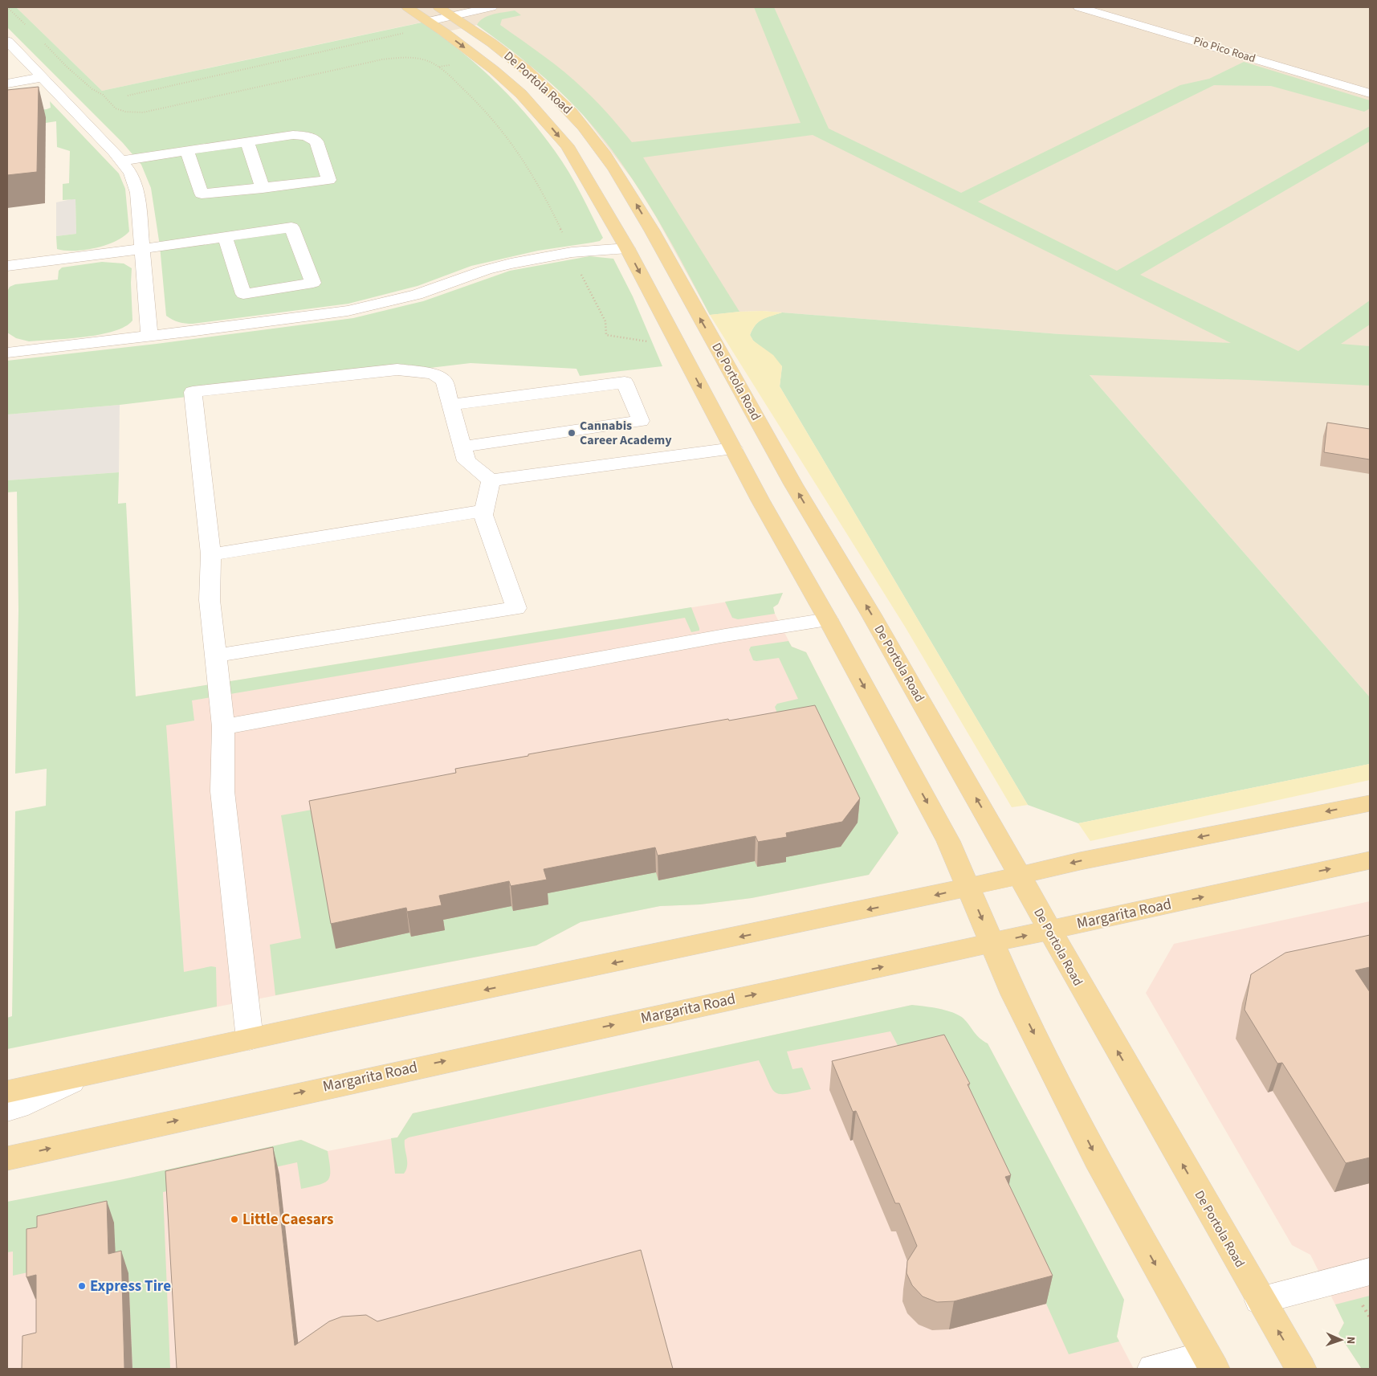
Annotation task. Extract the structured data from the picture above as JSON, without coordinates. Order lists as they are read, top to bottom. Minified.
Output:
{"streets":{"main road":["De Portola Road","Margarita Road"],"street":["Pio Pico Road"]},"crossings":[["De Portola Road","Margarita Road"]],"places":["Cannabis Career Academy","Little Caesars","Express Tire"],"north":"right"}
